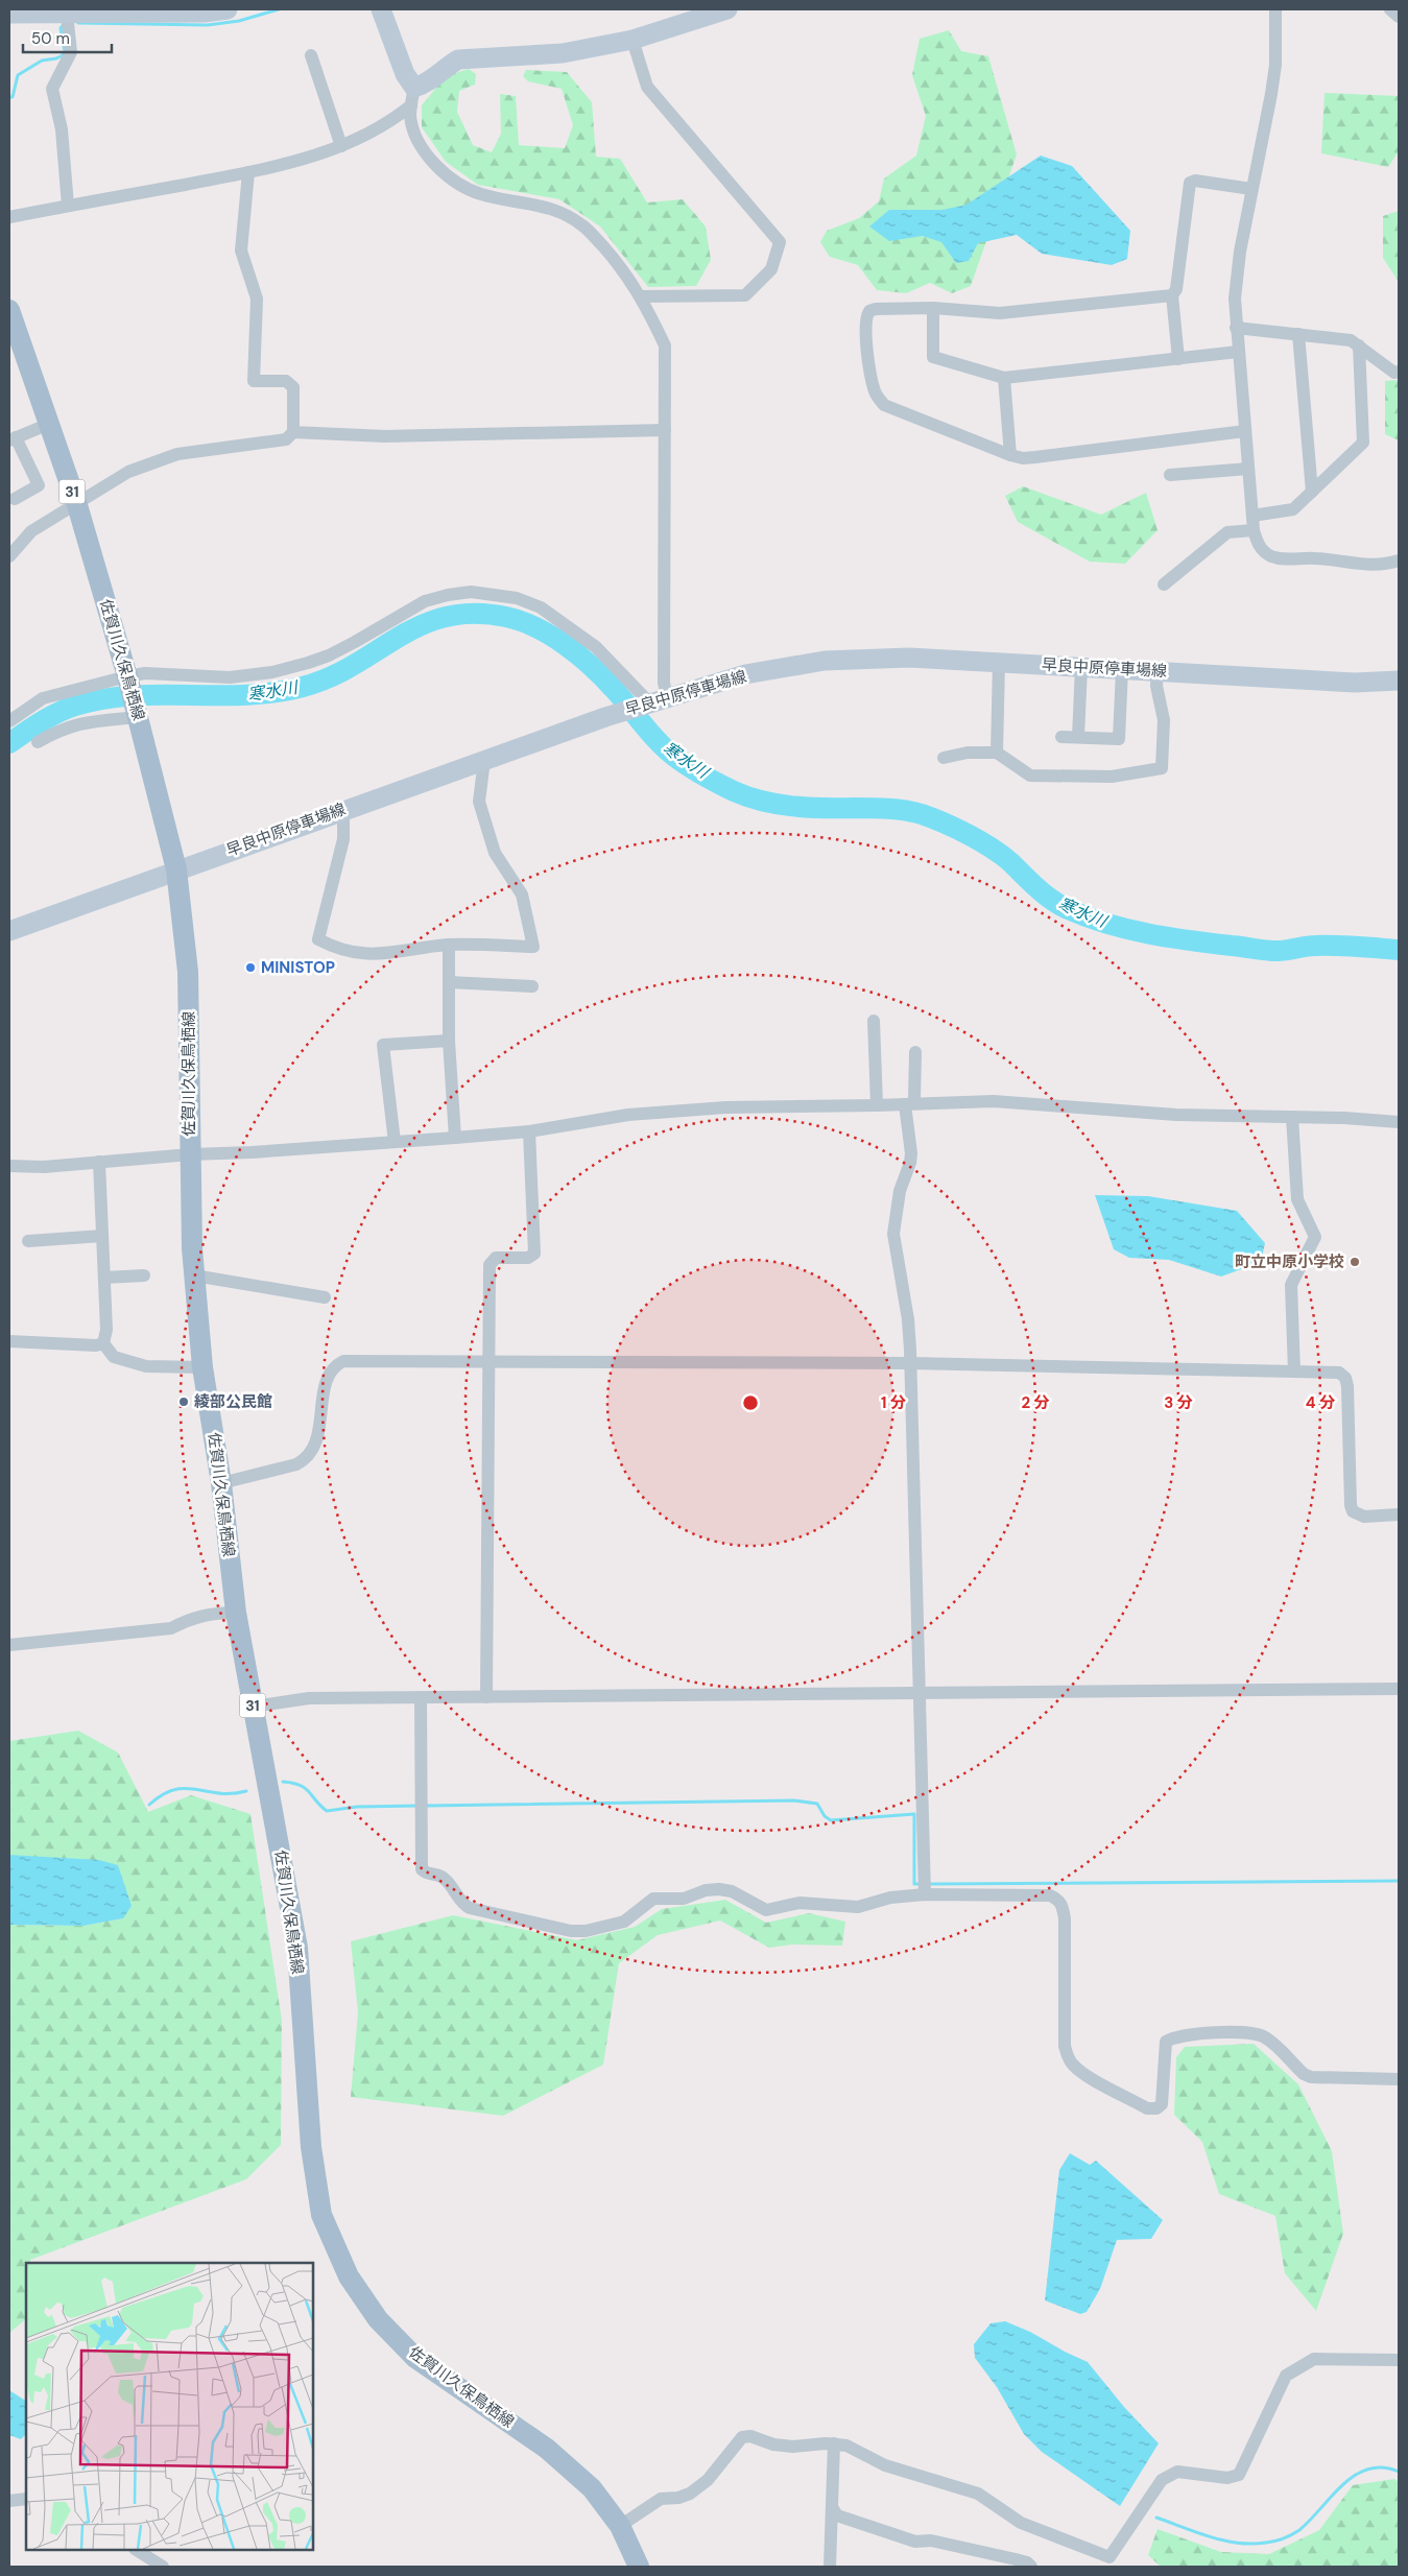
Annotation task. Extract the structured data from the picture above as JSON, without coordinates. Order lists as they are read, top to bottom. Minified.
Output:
{"streets":{"main road":["31","佐賀川久保鳥栖線","早良中原停車場線"]},"crossings":[["佐賀川久保鳥栖線","早良中原停車場線"]],"water":["寒水川"],"places":["MINISTOP","町立中原小学校","綾部公民館"],"scale_bar":"50 m","rings":["1 分","2 分","3 分","4 分"]}
